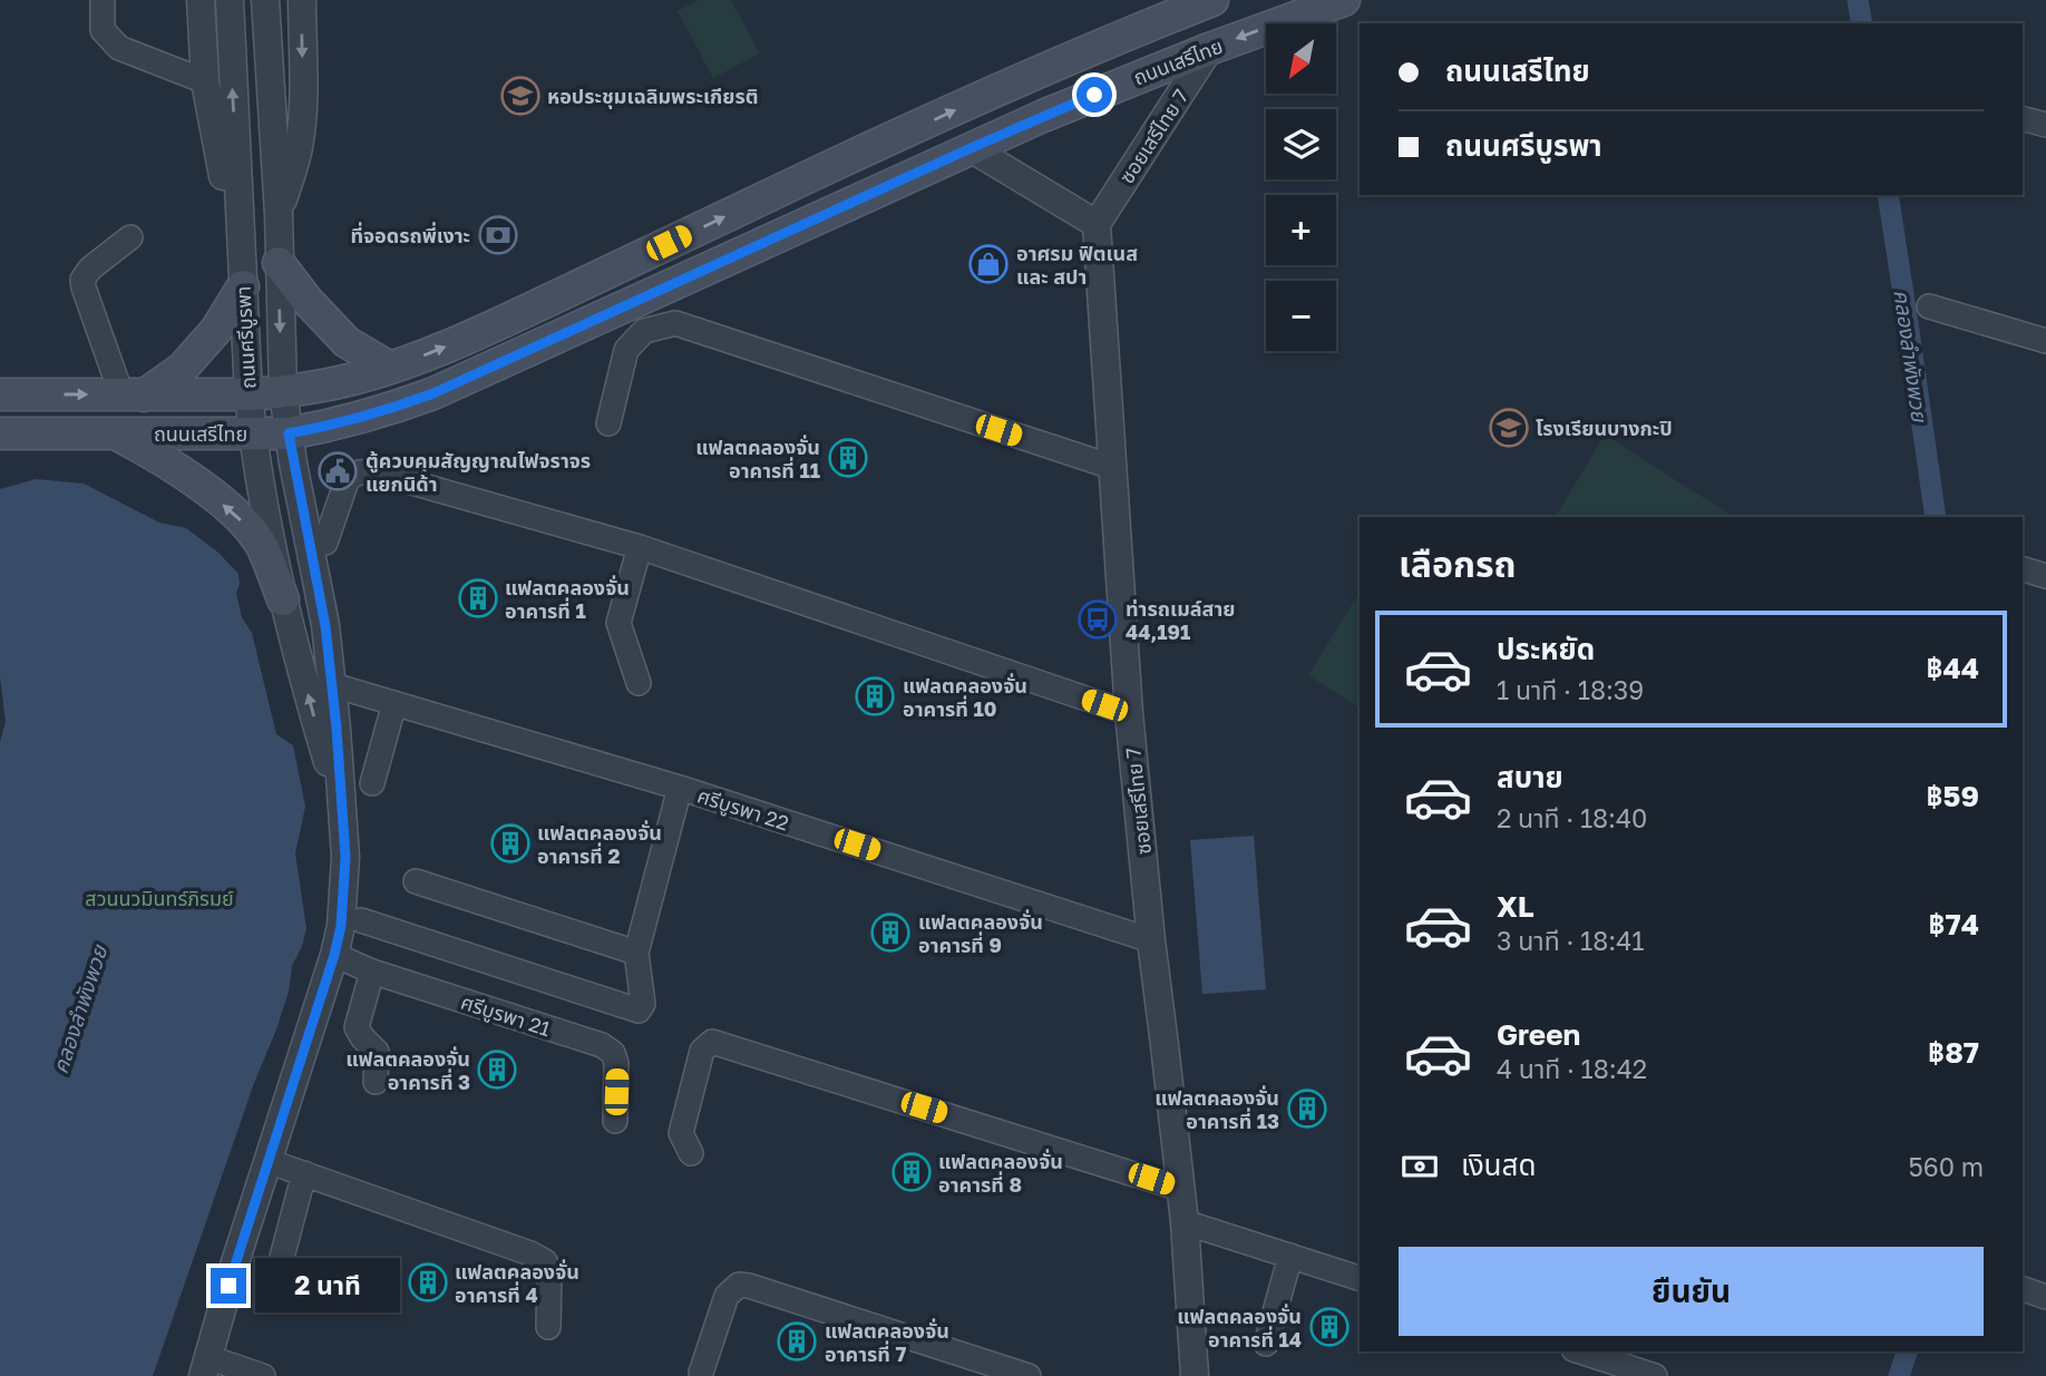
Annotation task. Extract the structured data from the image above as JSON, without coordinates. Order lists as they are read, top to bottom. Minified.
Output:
{"streets":{"main road":["ถนนเสรีไทย"],"street":["ซอยเสรีไทย 7","ถนนศรีบูรพา","ศรีบูรพา 22","ศรีบูรพา 21"]},"crossings":[["ถนนเสรีไทย","ซอยเสรีไทย 7"],["ถนนเสรีไทย","ถนนศรีบูรพา"],["ซอยเสรีไทย 7","ศรีบูรพา 22"],["ถนนศรีบูรพา","ศรีบูรพา 22"],["ถนนศรีบูรพา","ศรีบูรพา 21"]],"water":["คลองลำพังพวย"],"parks":["สวนนวมินทร์ภิรมย์"],"places":{"school or university":["หอประชุมเฉลิมพระเกียรติ","โรงเรียนบางกะปิ"],"bank":["ที่จอดรถพี่เงาะ"],"shop":["อาศรม ฟิตเนส และ สปา"],"building":["แฟลตคลองจั่น อาคารที่ 11","แฟลตคลองจั่น อาคารที่ 1","แฟลตคลองจั่น อาคารที่ 10","แฟลตคลองจั่น อาคารที่ 2","แฟลตคลองจั่น อาคารที่ 9","แฟลตคลองจั่น อาคารที่ 3","แฟลตคลองจั่น อาคารที่ 13","แฟลตคลองจั่น อาคารที่ 8","แฟลตคลองจั่น อาคารที่ 4","แฟลตคลองจั่น อาคารที่ 14","แฟลตคลองจั่น อาคารที่ 7"],"public building":["ตู้ควบคุมสัญญาณไฟจราจร แยกนิด้า"],"bus stop":["ท่ารถเมล์สาย 44,191"]},"north":"bottom left","page":{"map_buttons":["+","−"],"banner":["ถนนเสรีไทย","ถนนศรีบูรพา"],"heading":"เลือกรถ","list":[{"name":"ประหยัด","note":"1 นาที · 18:39","value":"฿44"},{"name":"สบาย","note":"2 นาที · 18:40","value":"฿59"},{"name":"XL","note":"3 นาที · 18:41","value":"฿74"},{"name":"Green","note":"4 นาที · 18:42","value":"฿87"}],"pay":["เงินสด","560 m"],"buttons":"ยืนยัน","bubble":"2 นาที"}}
